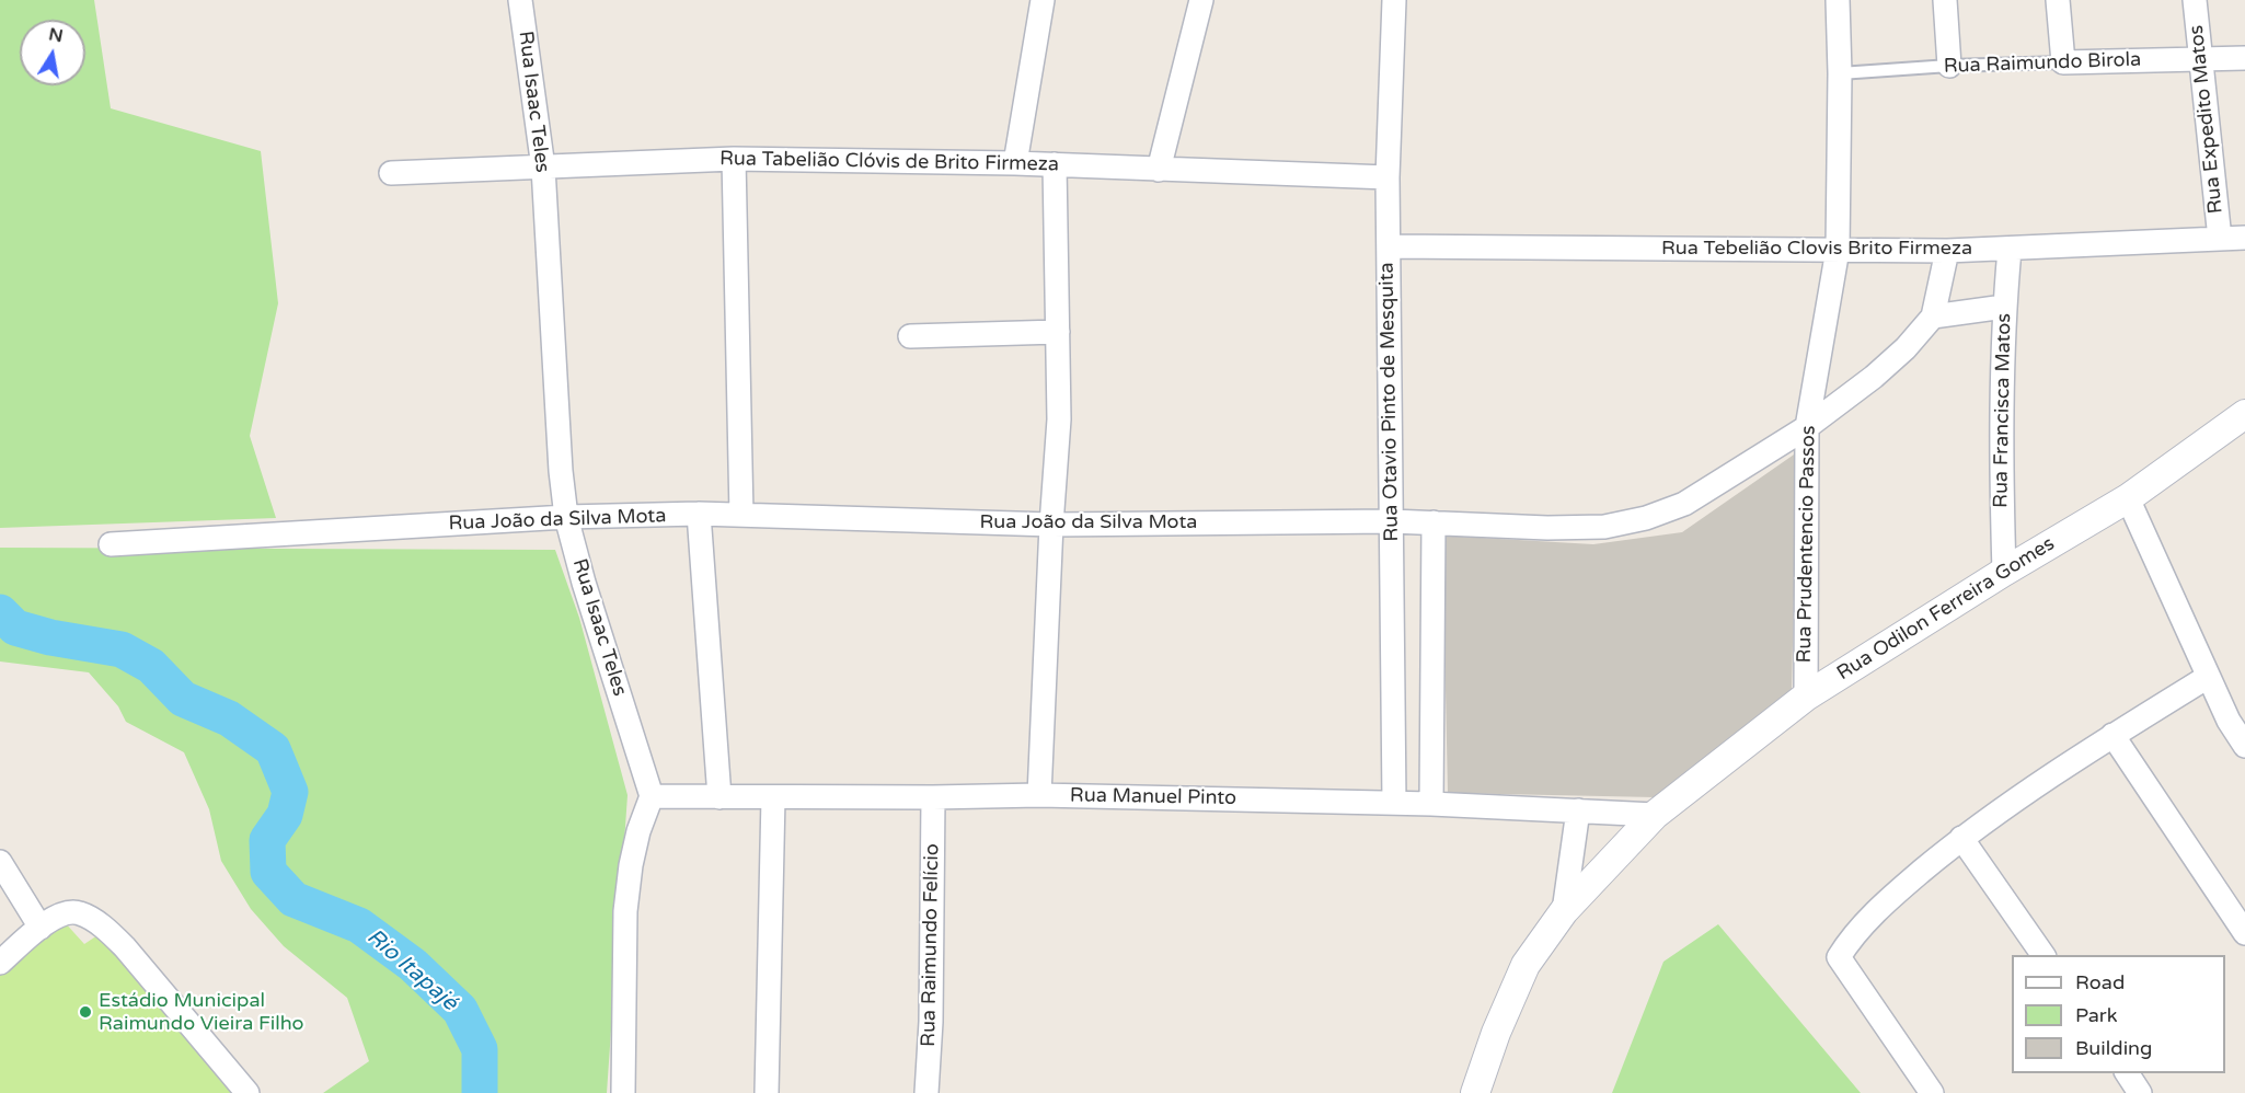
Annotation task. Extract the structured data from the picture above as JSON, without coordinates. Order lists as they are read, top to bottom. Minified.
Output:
{"streets":{"street":["Rua Raimundo Birola","Rua Isaac Teles","Rua Expedito Matos","Rua Tabelião Clóvis de Brito Firmeza","Rua Tebelião Clovis Brito Firmeza","Rua Otavio Pinto de Mesquita","Rua Francisca Matos","Rua João da Silva Mota","Rua Prudentencio Passos","Rua Odilon Ferreira Gomes","Rua Manuel Pinto","Rua Raimundo Felício"]},"crossings":[["Rua Raimundo Birola","Rua Expedito Matos"],["Rua Raimundo Birola","Rua Prudentencio Passos"],["Rua Isaac Teles","Rua Tabelião Clóvis de Brito Firmeza"],["Rua Isaac Teles","Rua João da Silva Mota"],["Rua Isaac Teles","Rua Manuel Pinto"],["Rua Expedito Matos","Rua Tebelião Clovis Brito Firmeza"],["Rua Tabelião Clóvis de Brito Firmeza","Rua Otavio Pinto de Mesquita"],["Rua Tebelião Clovis Brito Firmeza","Rua Otavio Pinto de Mesquita"],["Rua Tebelião Clovis Brito Firmeza","Rua Francisca Matos"],["Rua Tebelião Clovis Brito Firmeza","Rua João da Silva Mota"],["Rua Tebelião Clovis Brito Firmeza","Rua Prudentencio Passos"],["Rua Otavio Pinto de Mesquita","Rua João da Silva Mota"],["Rua Otavio Pinto de Mesquita","Rua Manuel Pinto"],["Rua Francisca Matos","Rua Odilon Ferreira Gomes"],["Rua João da Silva Mota","Rua Prudentencio Passos"],["Rua Prudentencio Passos","Rua Odilon Ferreira Gomes"],["Rua Odilon Ferreira Gomes","Rua Manuel Pinto"],["Rua Manuel Pinto","Rua Raimundo Felício"]],"water":["Rio Itapajé"],"places":["Estádio Municipal Raimundo Vieira Filho"],"legend":["Road","Park","Building"],"north":"top"}
